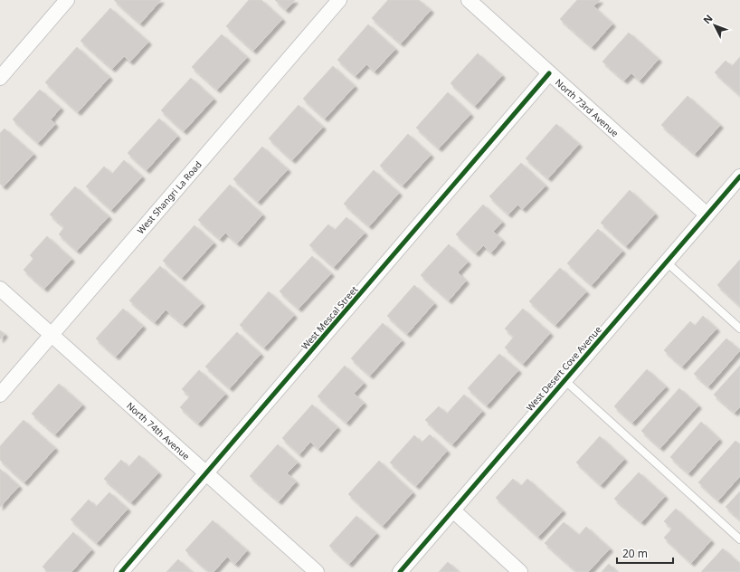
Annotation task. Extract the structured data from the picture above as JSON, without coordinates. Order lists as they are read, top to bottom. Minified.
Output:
{"streets":{"street":["North 73rd Avenue","West Shangri La Road","West Mescal Street","West Desert Cove Avenue","North 74th Avenue"]},"crossings":[["North 73rd Avenue","West Mescal Street"],["North 73rd Avenue","West Desert Cove Avenue"],["West Shangri La Road","North 74th Avenue"],["West Mescal Street","North 74th Avenue"]],"scale_bar":"20 m","north":"top left"}
